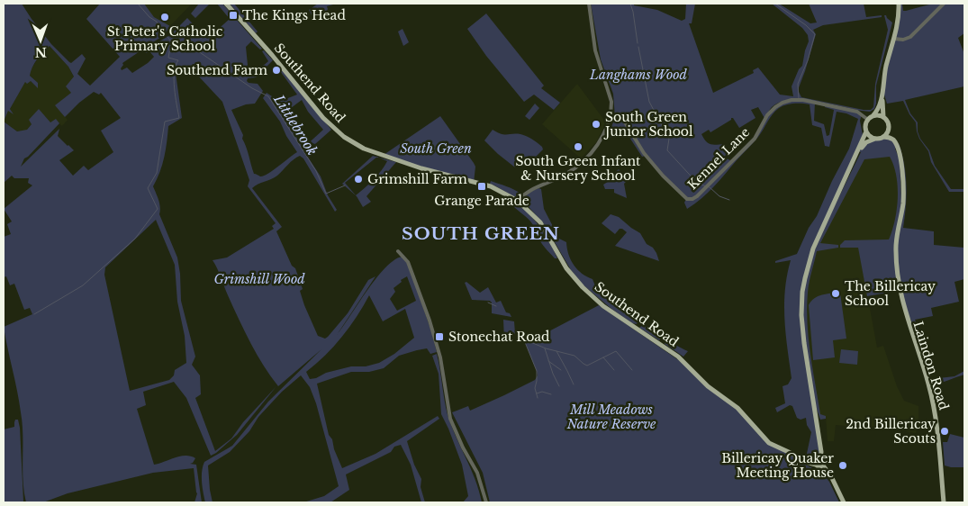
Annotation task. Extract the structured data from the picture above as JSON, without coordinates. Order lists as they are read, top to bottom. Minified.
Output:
{"streets":{"main road":["Southend Road","Laindon Road"],"street":["Kennel Lane"]},"crossings":[["Kennel Lane","Laindon Road"]],"districts":["SOUTH GREEN"],"water":["Littlebrook"],"parks":["Langhams Wood","South Green","Grimshill Wood","Mill Meadows Nature Reserve"],"places":{"transit":["The Kings Head","Grange Parade","Stonechat Road"],"other":["St Peter's Catholic Primary School","Southend Farm","South Green Junior School","South Green Infant & Nursery School","Grimshill Farm","The Billericay School","2nd Billericay Scouts","Billericay Quaker Meeting House"]},"north":"bottom"}
